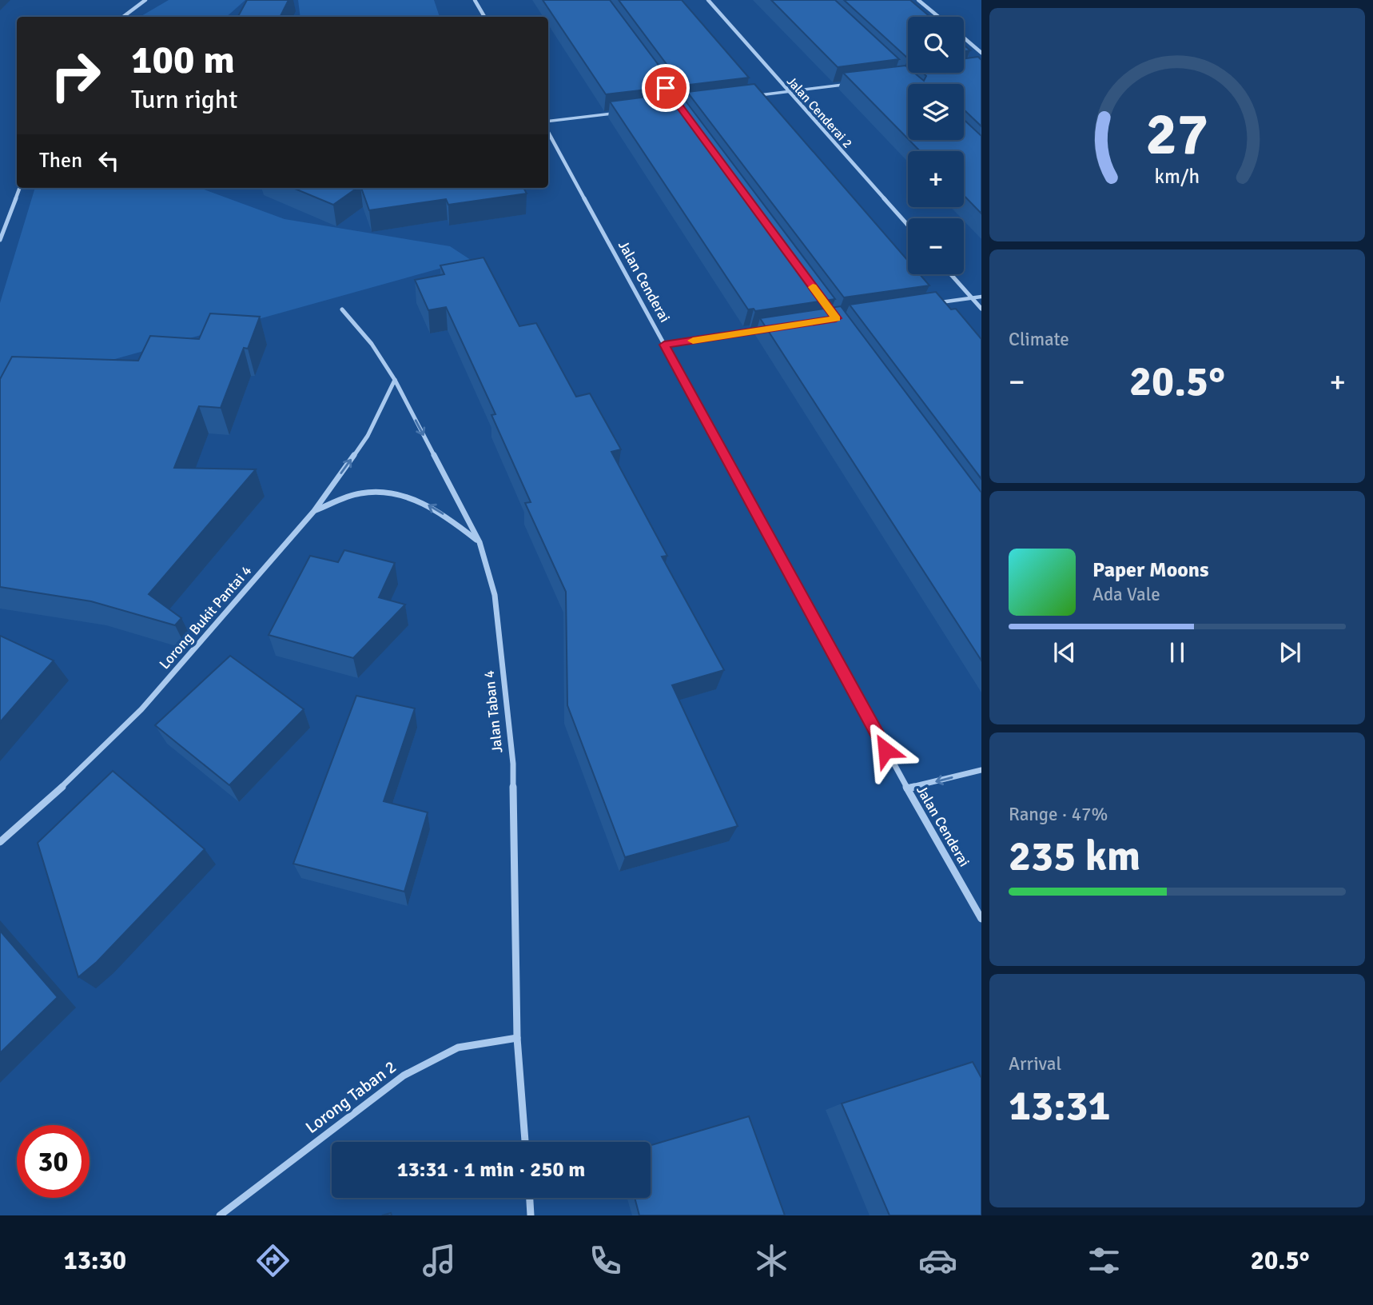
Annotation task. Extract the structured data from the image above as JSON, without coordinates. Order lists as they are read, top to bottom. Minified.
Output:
{"streets":{"street":["Jalan Cenderai 2","Jalan Cenderai","Lorong Bukit Pantai 4","Jalan Taban 4","Lorong Taban 2"]},"crossings":[["Lorong Bukit Pantai 4","Jalan Taban 4"],["Jalan Taban 4","Lorong Taban 2"]],"page":{"map_buttons":["+","−"],"turn":["100 m","Turn right"],"then":"Then","tile":["Climate",["Range · 47%","235 km"],["Arrival","13:31"]],"heat":["−","20.5°","+"],"song":["Paper Moons","Ada Vale"],"limit":"30","trip":"13:31 · 1 min · 250 m","tabs":["13:30","20.5°"],"gauge":["27","km/h"]}}
